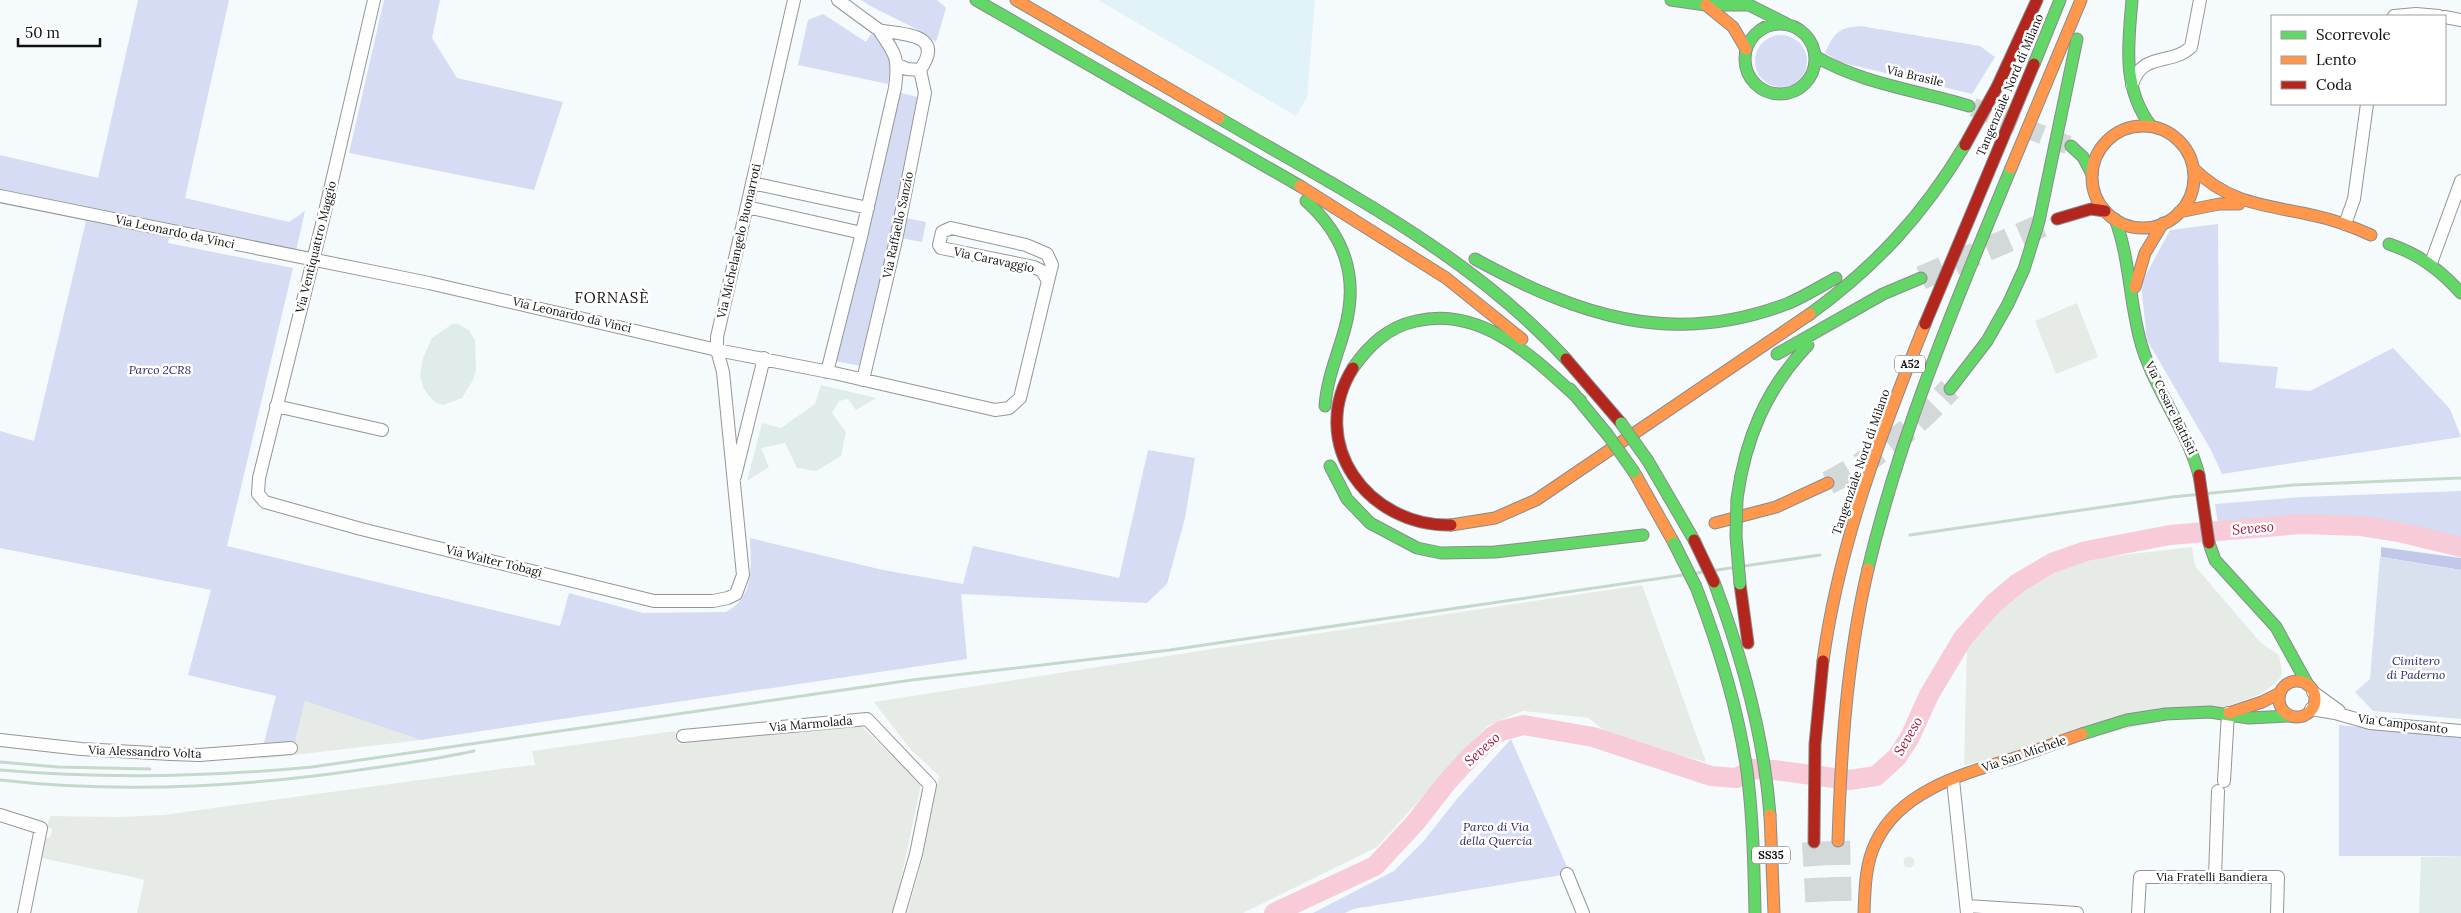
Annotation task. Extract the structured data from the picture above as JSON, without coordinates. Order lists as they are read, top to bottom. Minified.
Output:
{"streets":{"main road":["Via Brasile","Tangenziale Nord di Milano","A52","Via Cesare Battisti","Via San Michele","SS35"],"street":["Via Raffaello Sanzio","Via Leonardo da Vinci","Via Michelangelo Buonarroti","Via Ventiquattro Maggio","Via Caravaggio","Via Walter Tobagi","Via Marmolada","Via Camposanto","Via Alessandro Volta","Via Fratelli Bandiera"]},"crossings":[["Via Raffaello Sanzio","Via Leonardo da Vinci"],["Via Leonardo da Vinci","Via Michelangelo Buonarroti"],["Via Leonardo da Vinci","Via Ventiquattro Maggio"],["Via Leonardo da Vinci","Via Caravaggio"],["Via Michelangelo Buonarroti","Via Walter Tobagi"],["Via Ventiquattro Maggio","Via Walter Tobagi"],["Via Cesare Battisti","Via Camposanto"],["Via Cesare Battisti","Via San Michele"],["Via Camposanto","Via San Michele"]],"districts":["FORNASÈ"],"water":["Seveso"],"parks":["Parco 2CR8","Cimitero di Paderno","Parco di Via della Quercia"],"legend":["Scorrevole","Lento","Coda"],"scale_bar":"50 m"}
